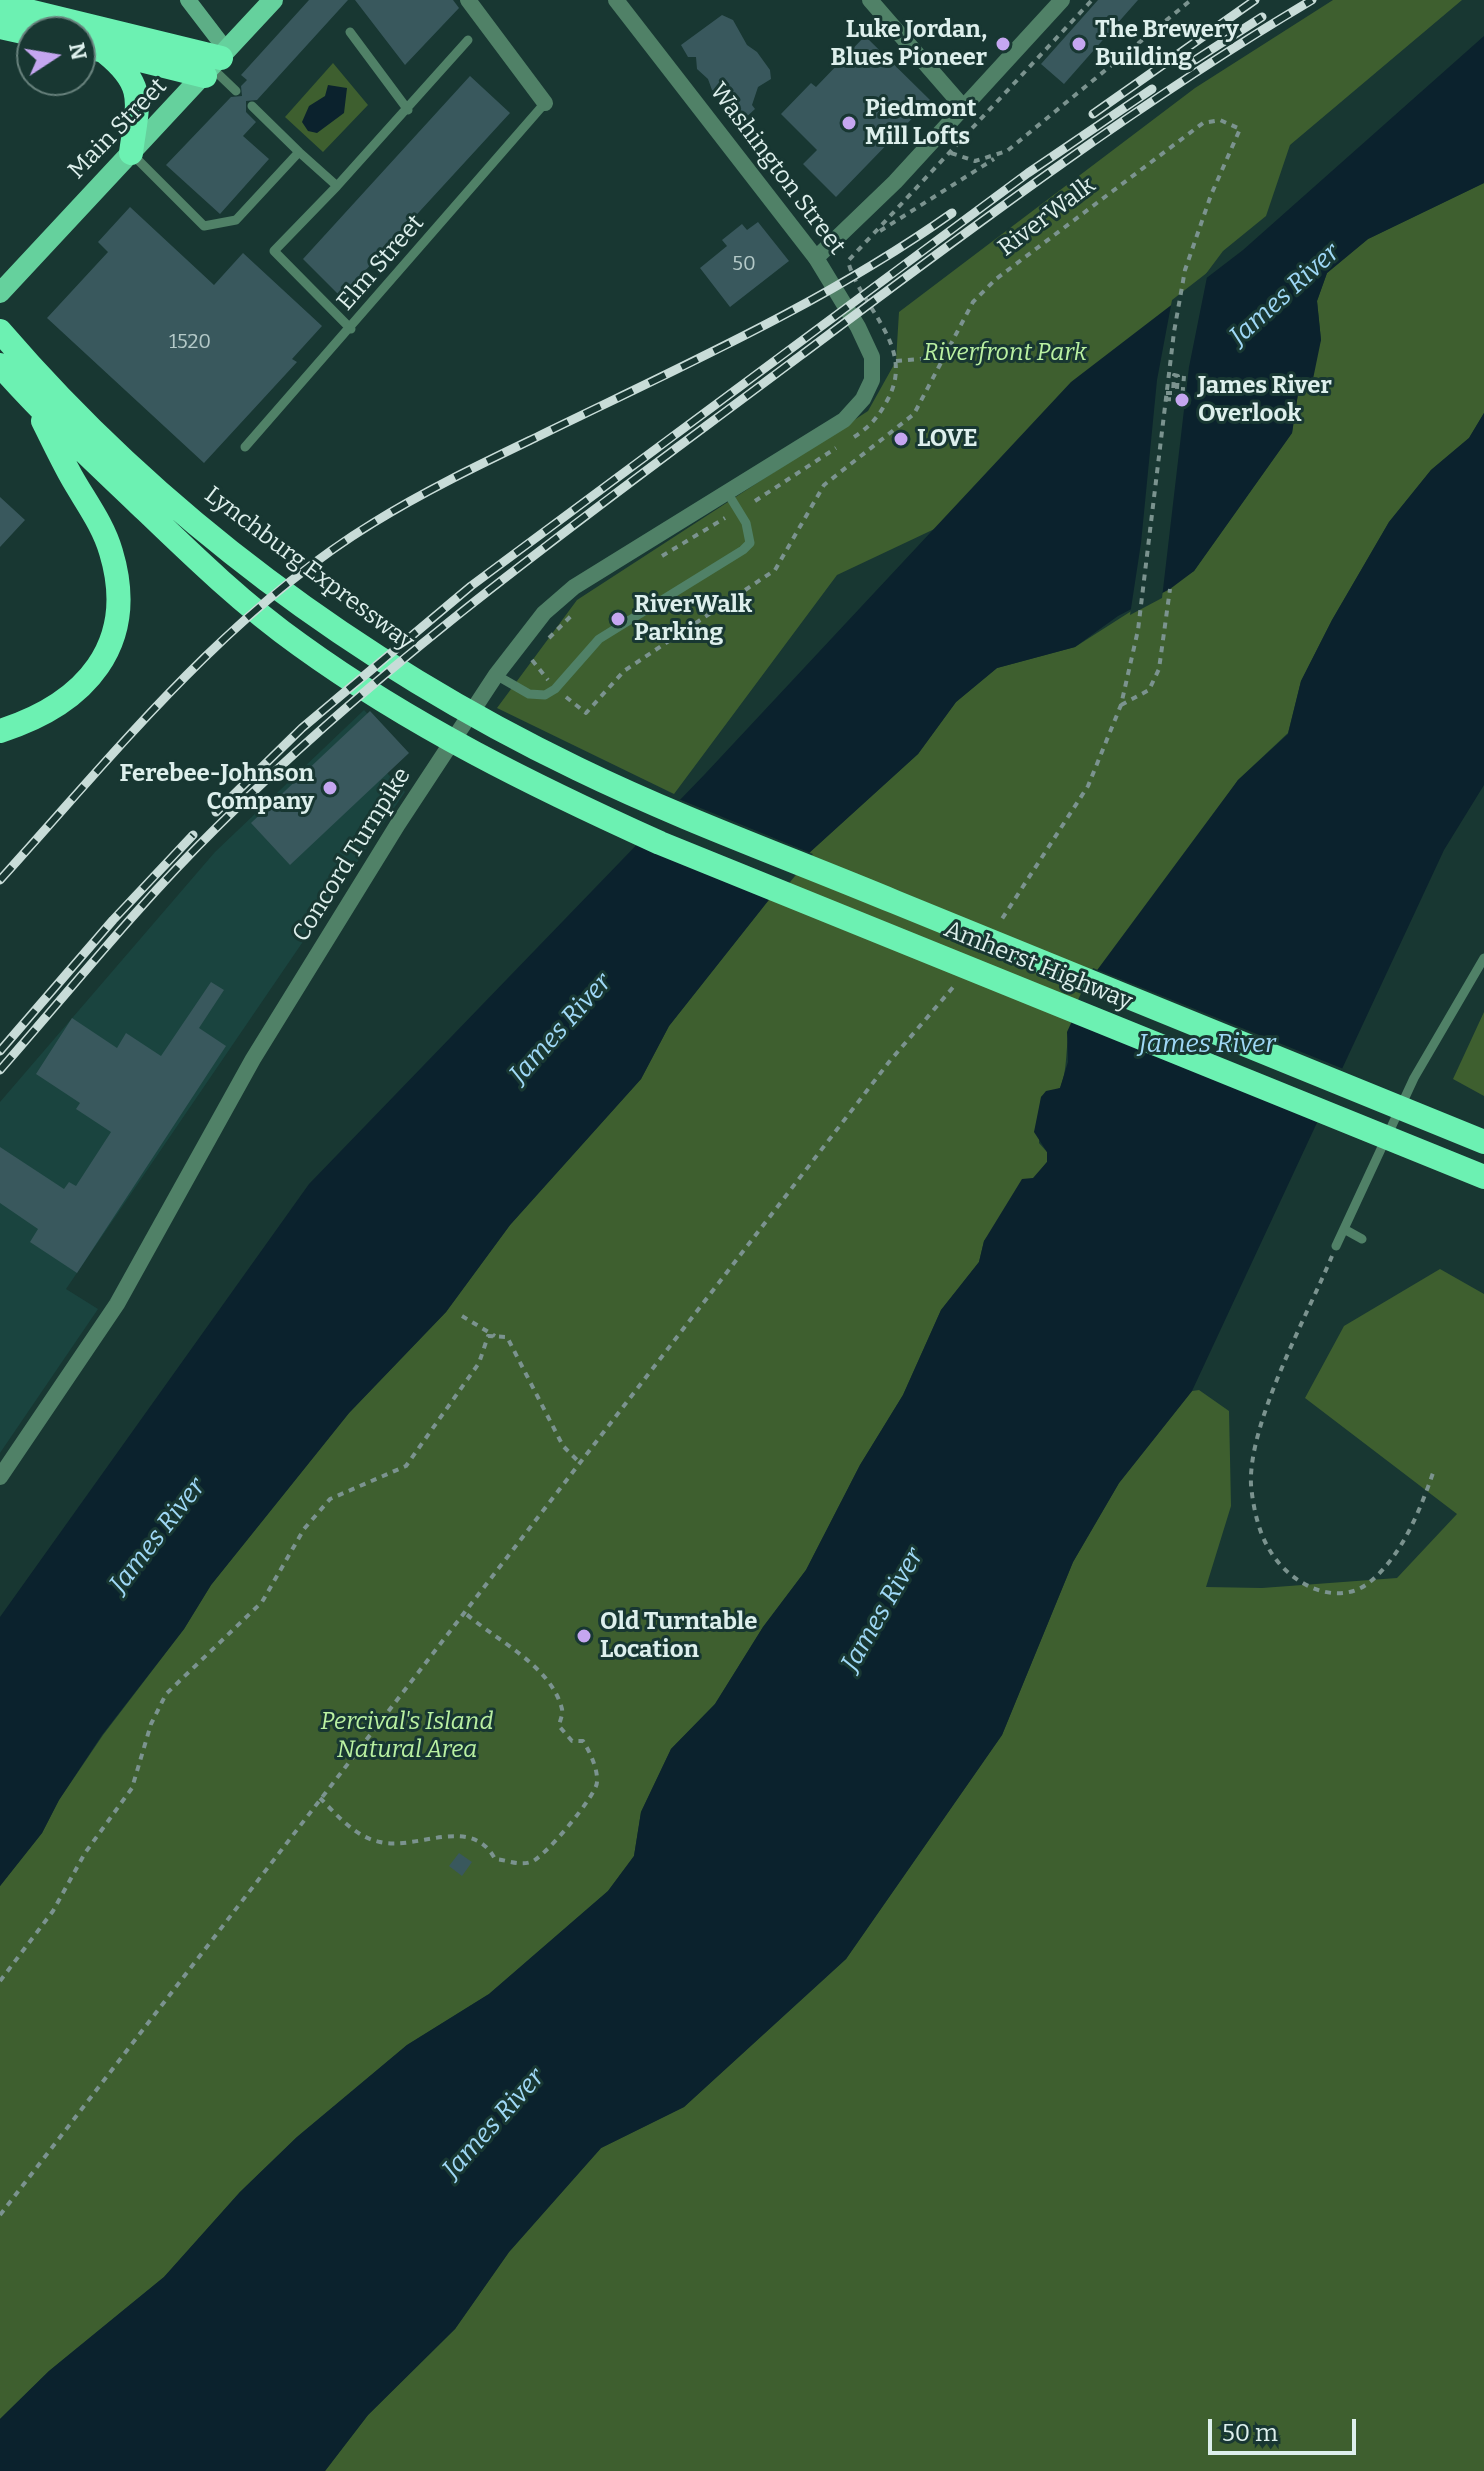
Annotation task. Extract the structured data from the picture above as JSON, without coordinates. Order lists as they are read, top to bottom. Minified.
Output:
{"streets":{"highway":["Lynchburg Expressway","Amherst Highway"],"main road":["Main Street"],"street":["Washington Street","Concord Turnpike"],"lane":["Elm Street"],"path":["RiverWalk"]},"crossings":[["Washington Street","Concord Turnpike"],["Lynchburg Expressway","Amherst Highway"]],"water":["James River"],"parks":["Riverfront Park","Percival's Island Natural Area"],"places":["Luke Jordan, Blues Pioneer","The Brewery Building","Piedmont Mill Lofts","James River Overlook","LOVE","RiverWalk Parking","Ferebee-Johnson Company","Old Turntable Location"],"house_numbers":["50","1520"],"scale_bar":"50 m","north":"right"}
